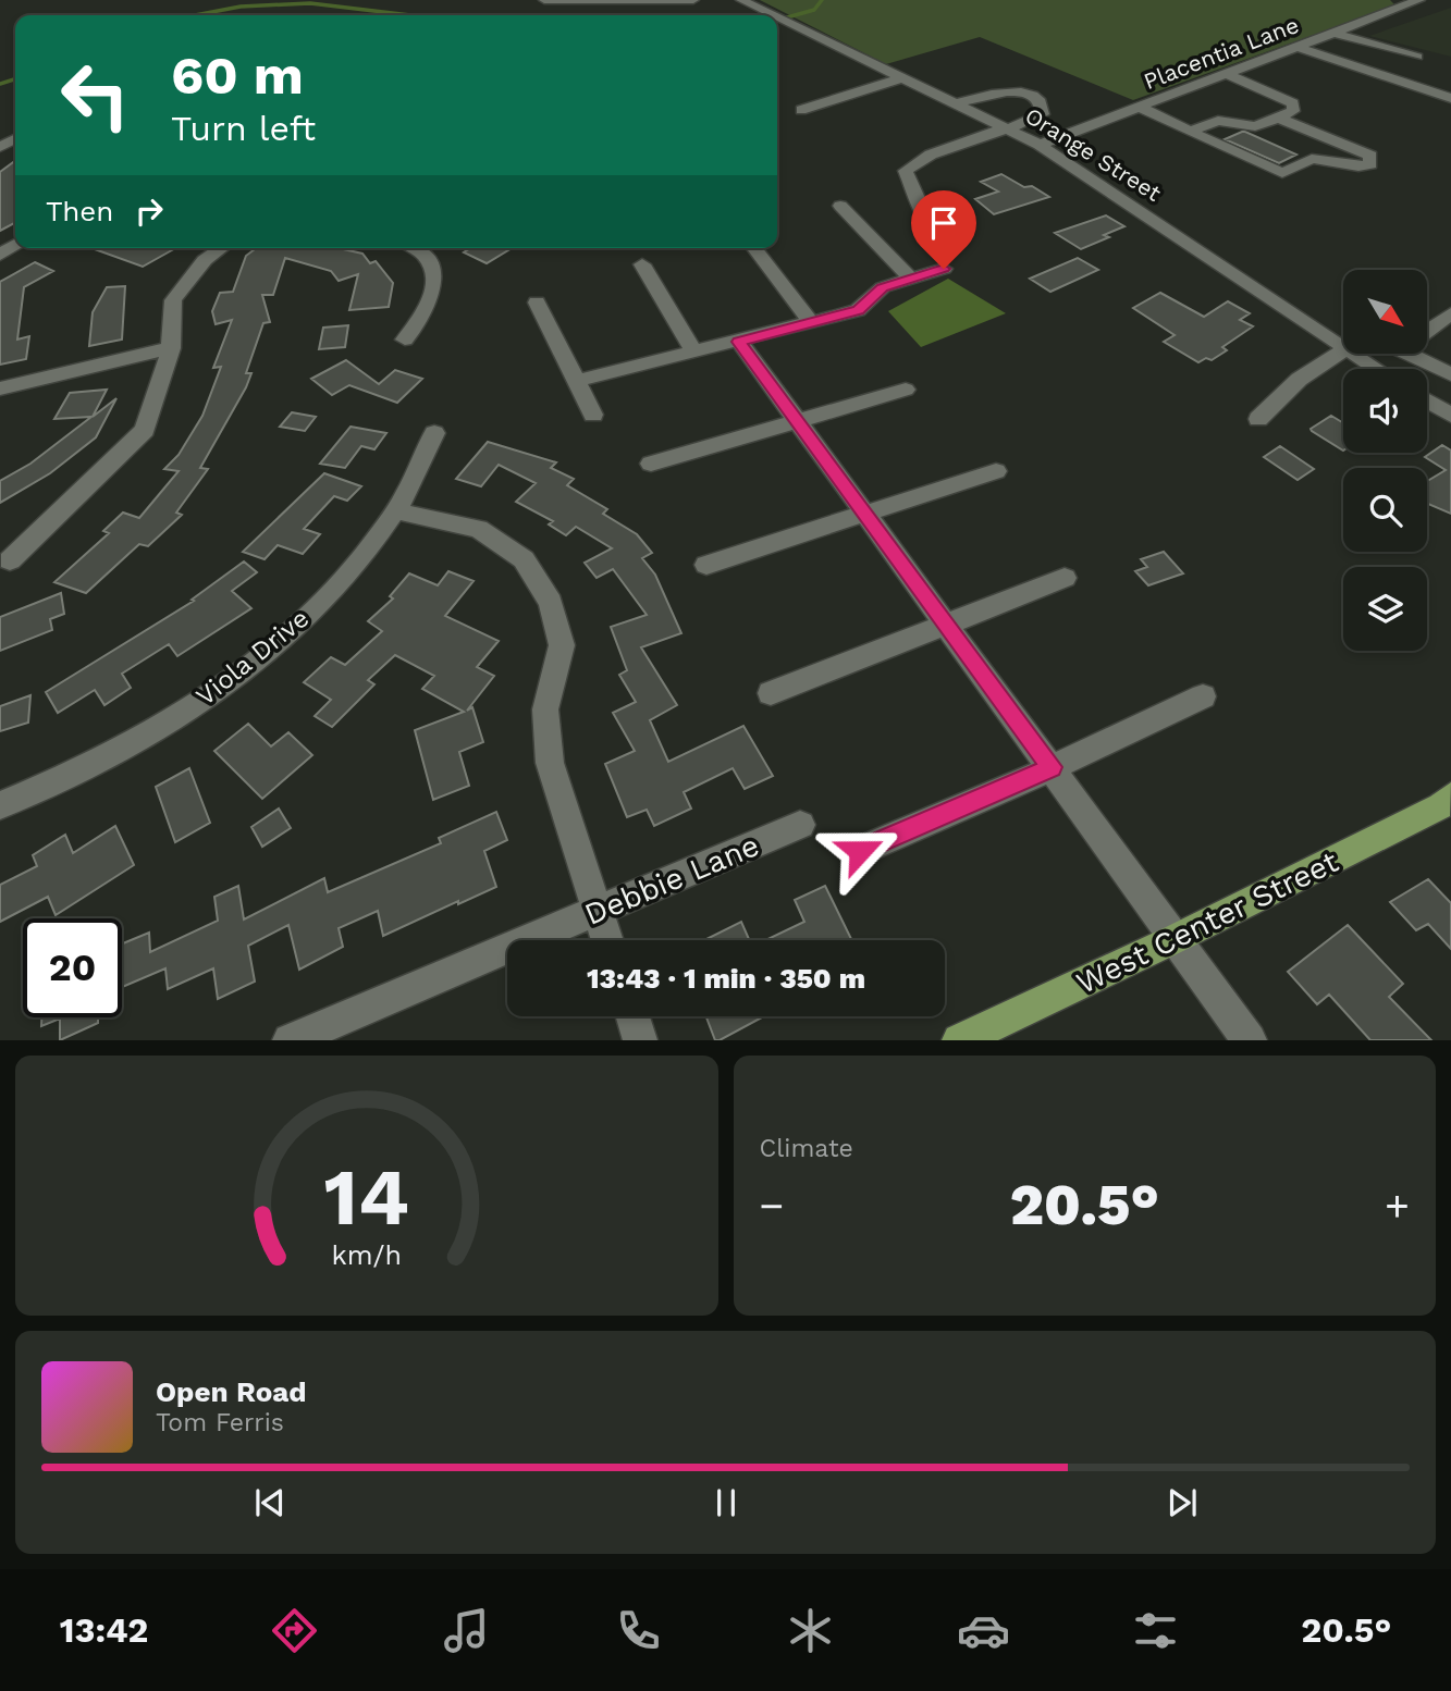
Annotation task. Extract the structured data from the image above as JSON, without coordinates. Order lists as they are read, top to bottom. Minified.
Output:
{"streets":{"main road":["West Center Street"],"street":["Placentia Lane","Orange Street","Viola Drive","Debbie Lane"]},"crossings":[["Placentia Lane","Orange Street"]],"north":"bottom right","page":{"turn":["60 m","Turn left"],"then":"Then","limit":"20","trip":"13:43 · 1 min · 350 m","tile":"Climate","heat":["−","20.5°","+"],"song":["Open Road","Tom Ferris"],"tabs":["13:42","20.5°"],"gauge":["14","km/h"]}}
